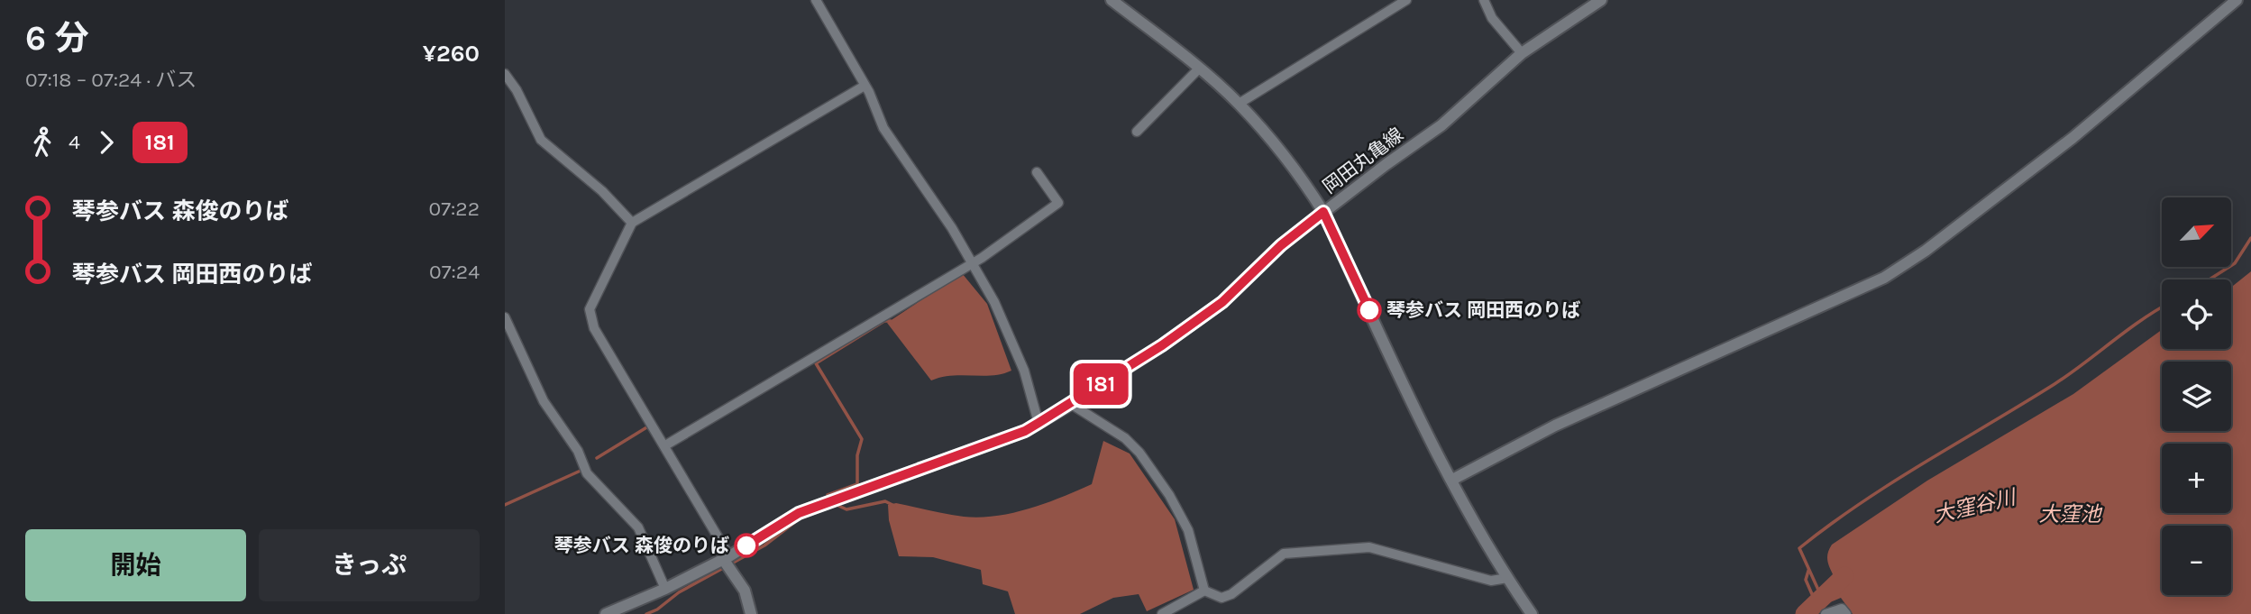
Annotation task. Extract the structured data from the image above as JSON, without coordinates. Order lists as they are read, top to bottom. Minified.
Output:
{"streets":{"street":["岡田丸亀線"]},"water":["大窪谷川","大窪池"],"places":["琴参バス 岡田西のりば","琴参バス 森俊のりば"],"lines":["bus line 181"],"north":"top right","page":{"heading":["6 分","07:18 – 07:24 · バス","¥260"],"on_map":"181","legs":["4","181"],"list":[{"name":"琴参バス 森俊のりば","value":"07:22"},{"name":"琴参バス 岡田西のりば","value":"07:24"}],"map_buttons":["+","−"],"buttons":["開始","きっぷ"]}}
